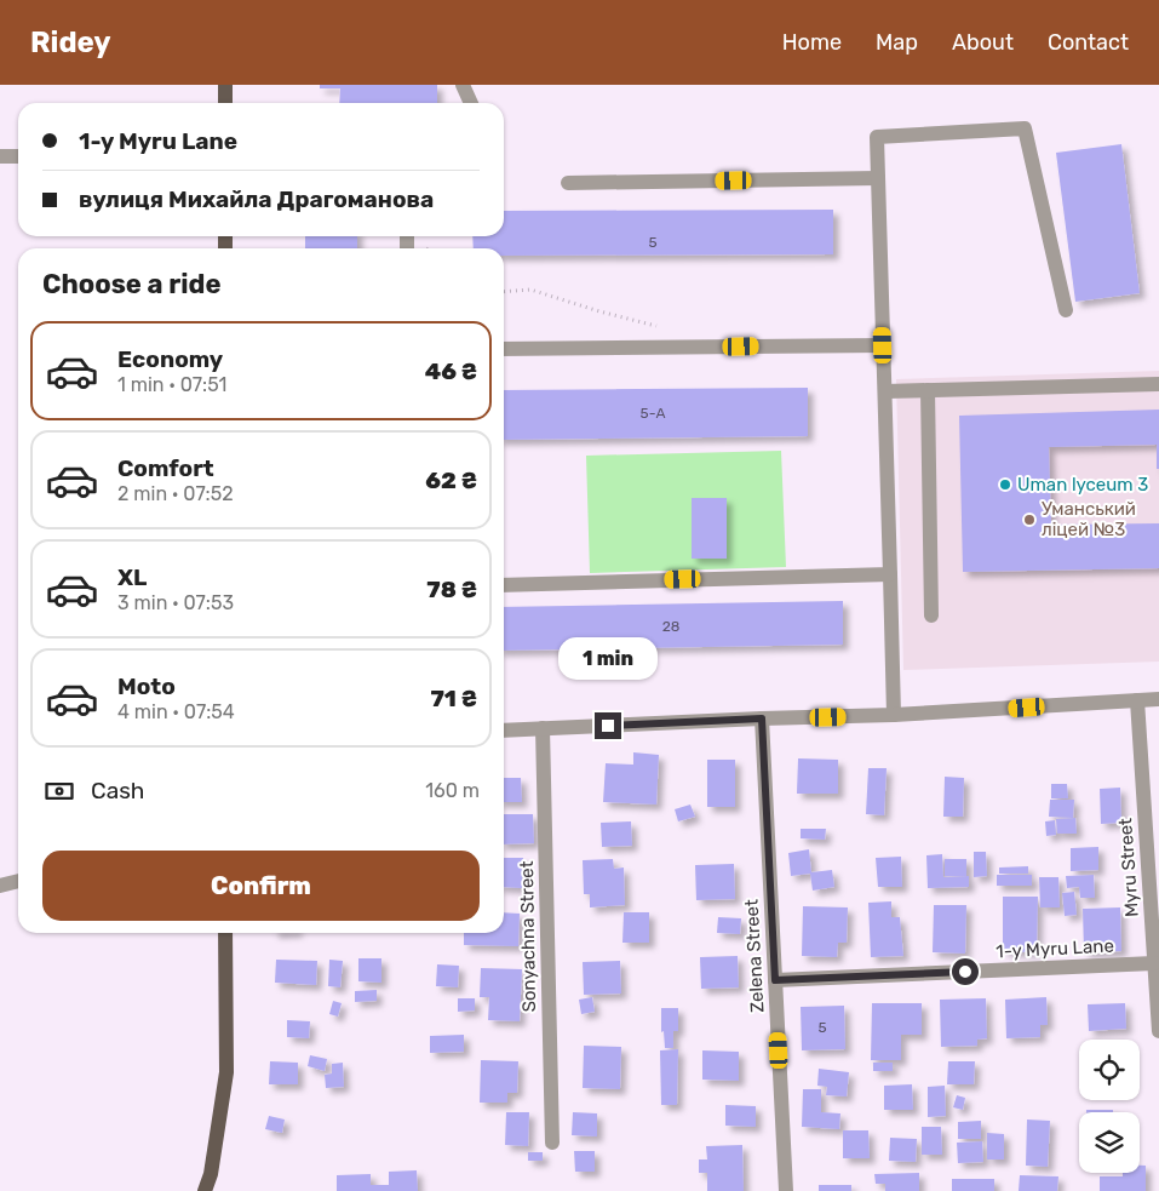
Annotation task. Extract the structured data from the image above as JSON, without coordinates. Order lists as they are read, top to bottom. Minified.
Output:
{"streets":{"street":["Myru Street","Sonyachna Street","1-y Myru Lane","Zelena Street"]},"crossings":[["Myru Street","1-y Myru Lane"],["1-y Myru Lane","Zelena Street"]],"places":["Uman lyceum 3","Уманський ліцей №3"],"house_numbers":["5","5-А","28","5"],"page":{"header":"Ridey","nav":["Home","Map","About","Contact"],"banner":["1-y Myru Lane","вулиця Михайла Драгоманова"],"heading":"Choose a ride","list":[{"name":"Economy","note":"1 min · 07:51","value":"46 ₴"},{"name":"Comfort","note":"2 min · 07:52","value":"62 ₴"},{"name":"XL","note":"3 min · 07:53","value":"78 ₴"},{"name":"Moto","note":"4 min · 07:54","value":"71 ₴"}],"bubble":"1 min","pay":["Cash","160 m"],"buttons":"Confirm"}}
